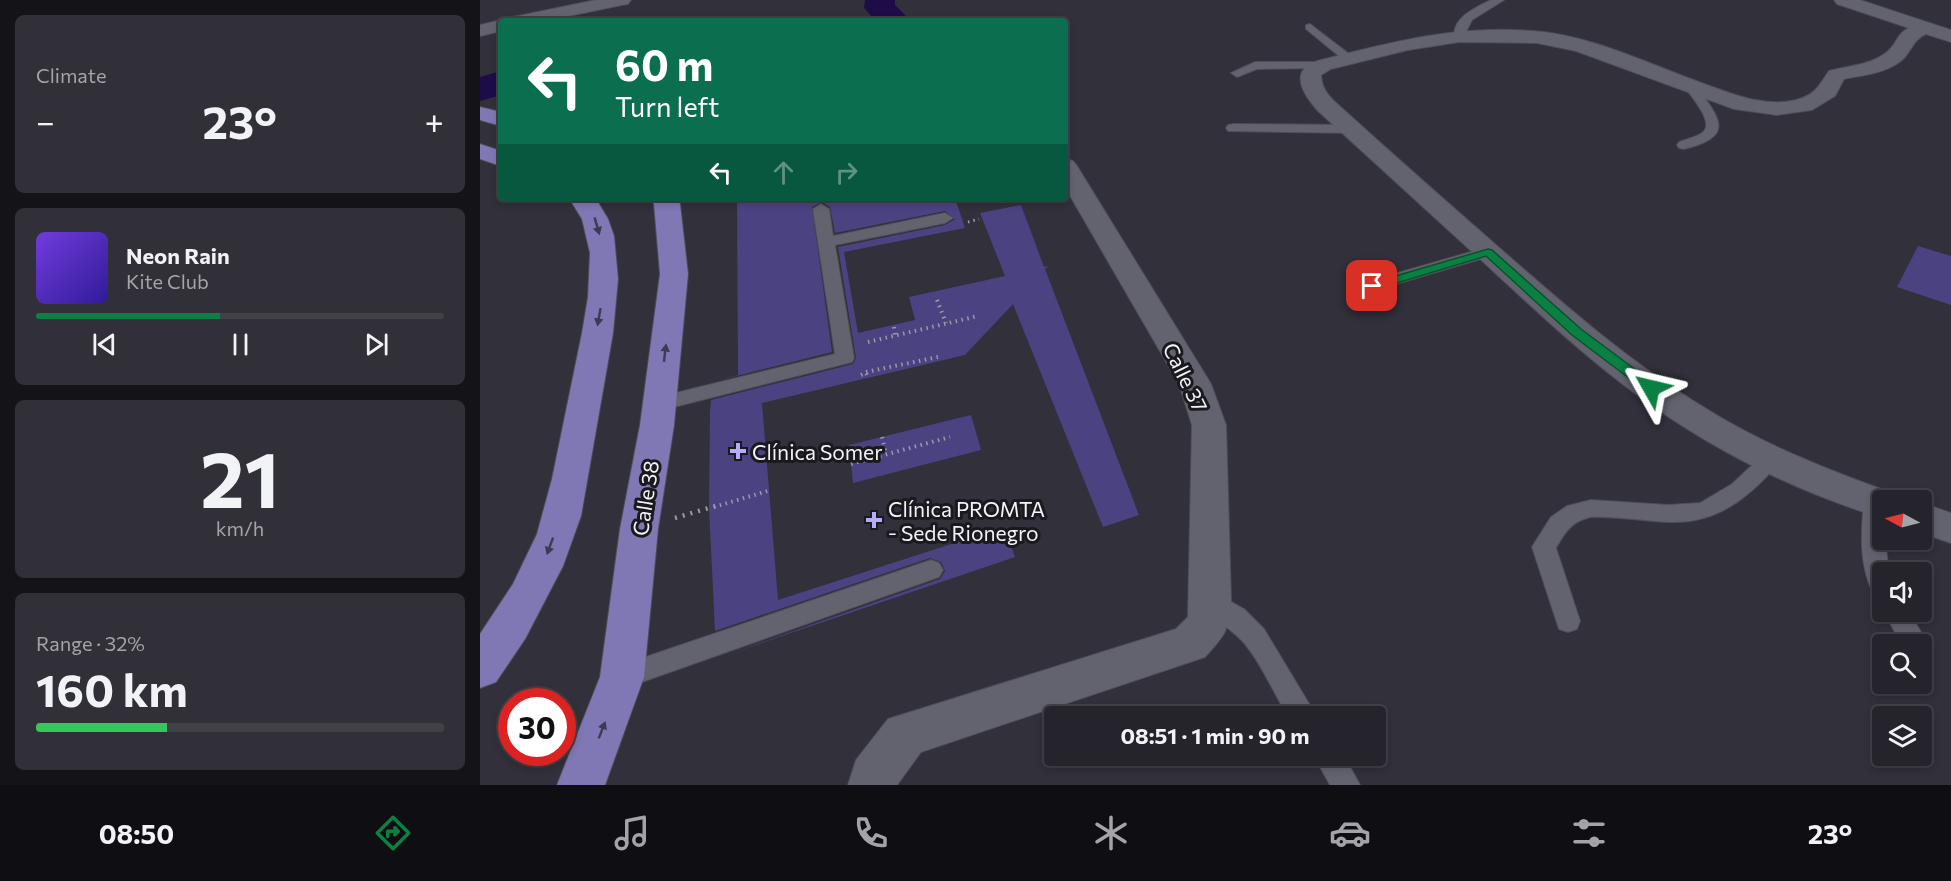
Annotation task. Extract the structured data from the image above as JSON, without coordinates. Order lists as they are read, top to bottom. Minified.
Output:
{"streets":{"main road":["Calle 38"],"street":["Calle 37"]},"places":{"health":["Clínica Somer","Clínica PROMTA - Sede Rionegro"]},"north":"left","page":{"tile":["Climate",["21","km/h"],["Range · 32%","160 km"]],"turn":["60 m","Turn left"],"heat":["−","23°","+"],"song":["Neon Rain","Kite Club"],"limit":"30","trip":"08:51 · 1 min · 90 m","tabs":["08:50","23°"]}}
